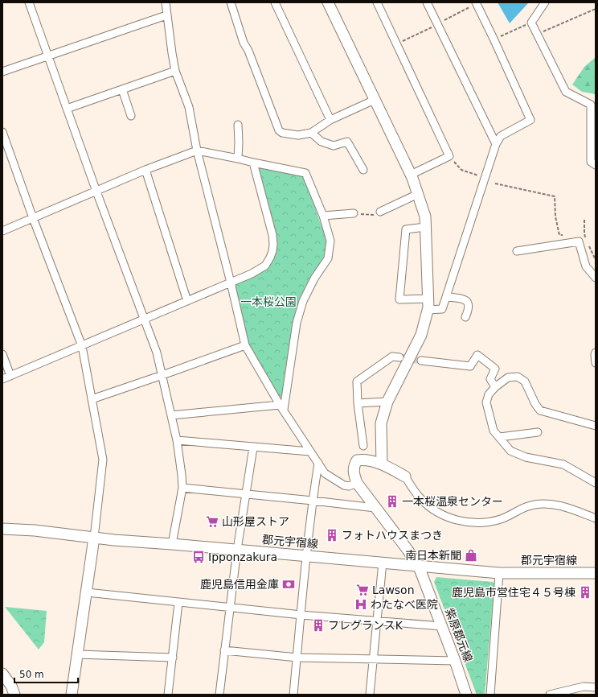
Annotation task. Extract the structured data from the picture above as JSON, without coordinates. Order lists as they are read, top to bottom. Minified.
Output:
{"streets":{"street":["郡元宇宿線","紫原郡元線"]},"crossings":[["郡元宇宿線","紫原郡元線"]],"parks":["一本桜公園"],"places":{"building":["一本桜温泉センター","フォトハウスまつき","鹿児島市営住宅４５号棟","フレグランスK"],"supermarket":["山形屋ストア","Lawson"],"shop":["南日本新聞"],"bus stop":["Ipponzakura"],"bank":["鹿児島信用金庫"],"hospital":["わたなべ医院"]},"scale_bar":"50 m"}
